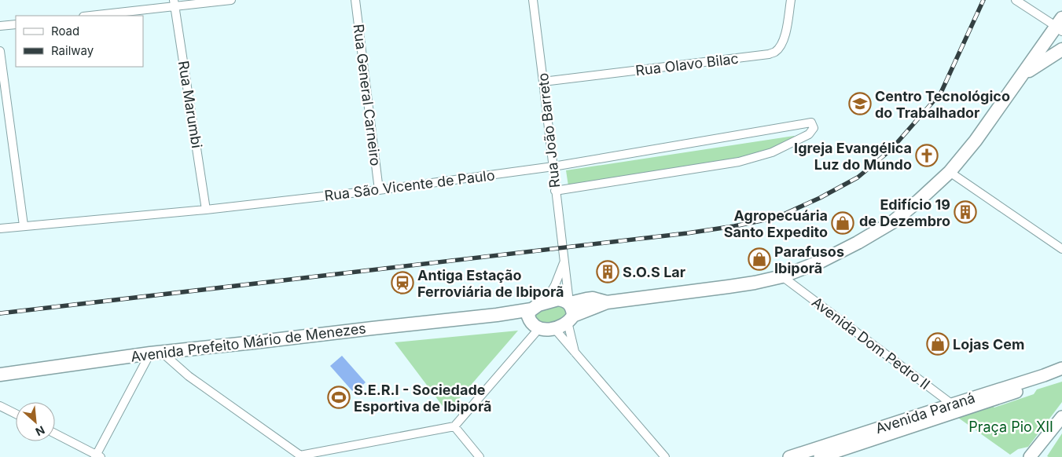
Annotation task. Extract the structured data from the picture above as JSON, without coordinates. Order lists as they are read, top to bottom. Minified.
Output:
{"streets":{"main road":["Avenida Prefeito Mário de Menezes","Avenida Paraná"],"street":["Rua Olavo Bilac","Rua General Carneiro","Rua Marumbi","Rua João Barreto","Rua São Vicente de Paulo","Avenida Dom Pedro II"]},"crossings":[["Rua Olavo Bilac","Rua João Barreto"],["Rua General Carneiro","Rua São Vicente de Paulo"],["Rua Marumbi","Rua São Vicente de Paulo"],["Rua João Barreto","Rua São Vicente de Paulo"],["Rua João Barreto","Avenida Prefeito Mário de Menezes"],["Avenida Dom Pedro II","Avenida Paraná"]],"parks":["Praça Pio XII"],"places":{"school or university":["Centro Tecnológico do Trabalhador"],"church":["Igreja Evangélica Luz do Mundo"],"building":["Edifício 19 de Dezembro","S.O.S Lar"],"shop":["Agropecuária Santo Expedito","Parafusos Ibiporã","Lojas Cem"],"station":["Antiga Estação Ferroviária de Ibiporã"],"sports":["S.E.R.I - Sociedade Esportiva de Ibiporã"]},"legend":["Road","Railway"],"north":"bottom right"}
